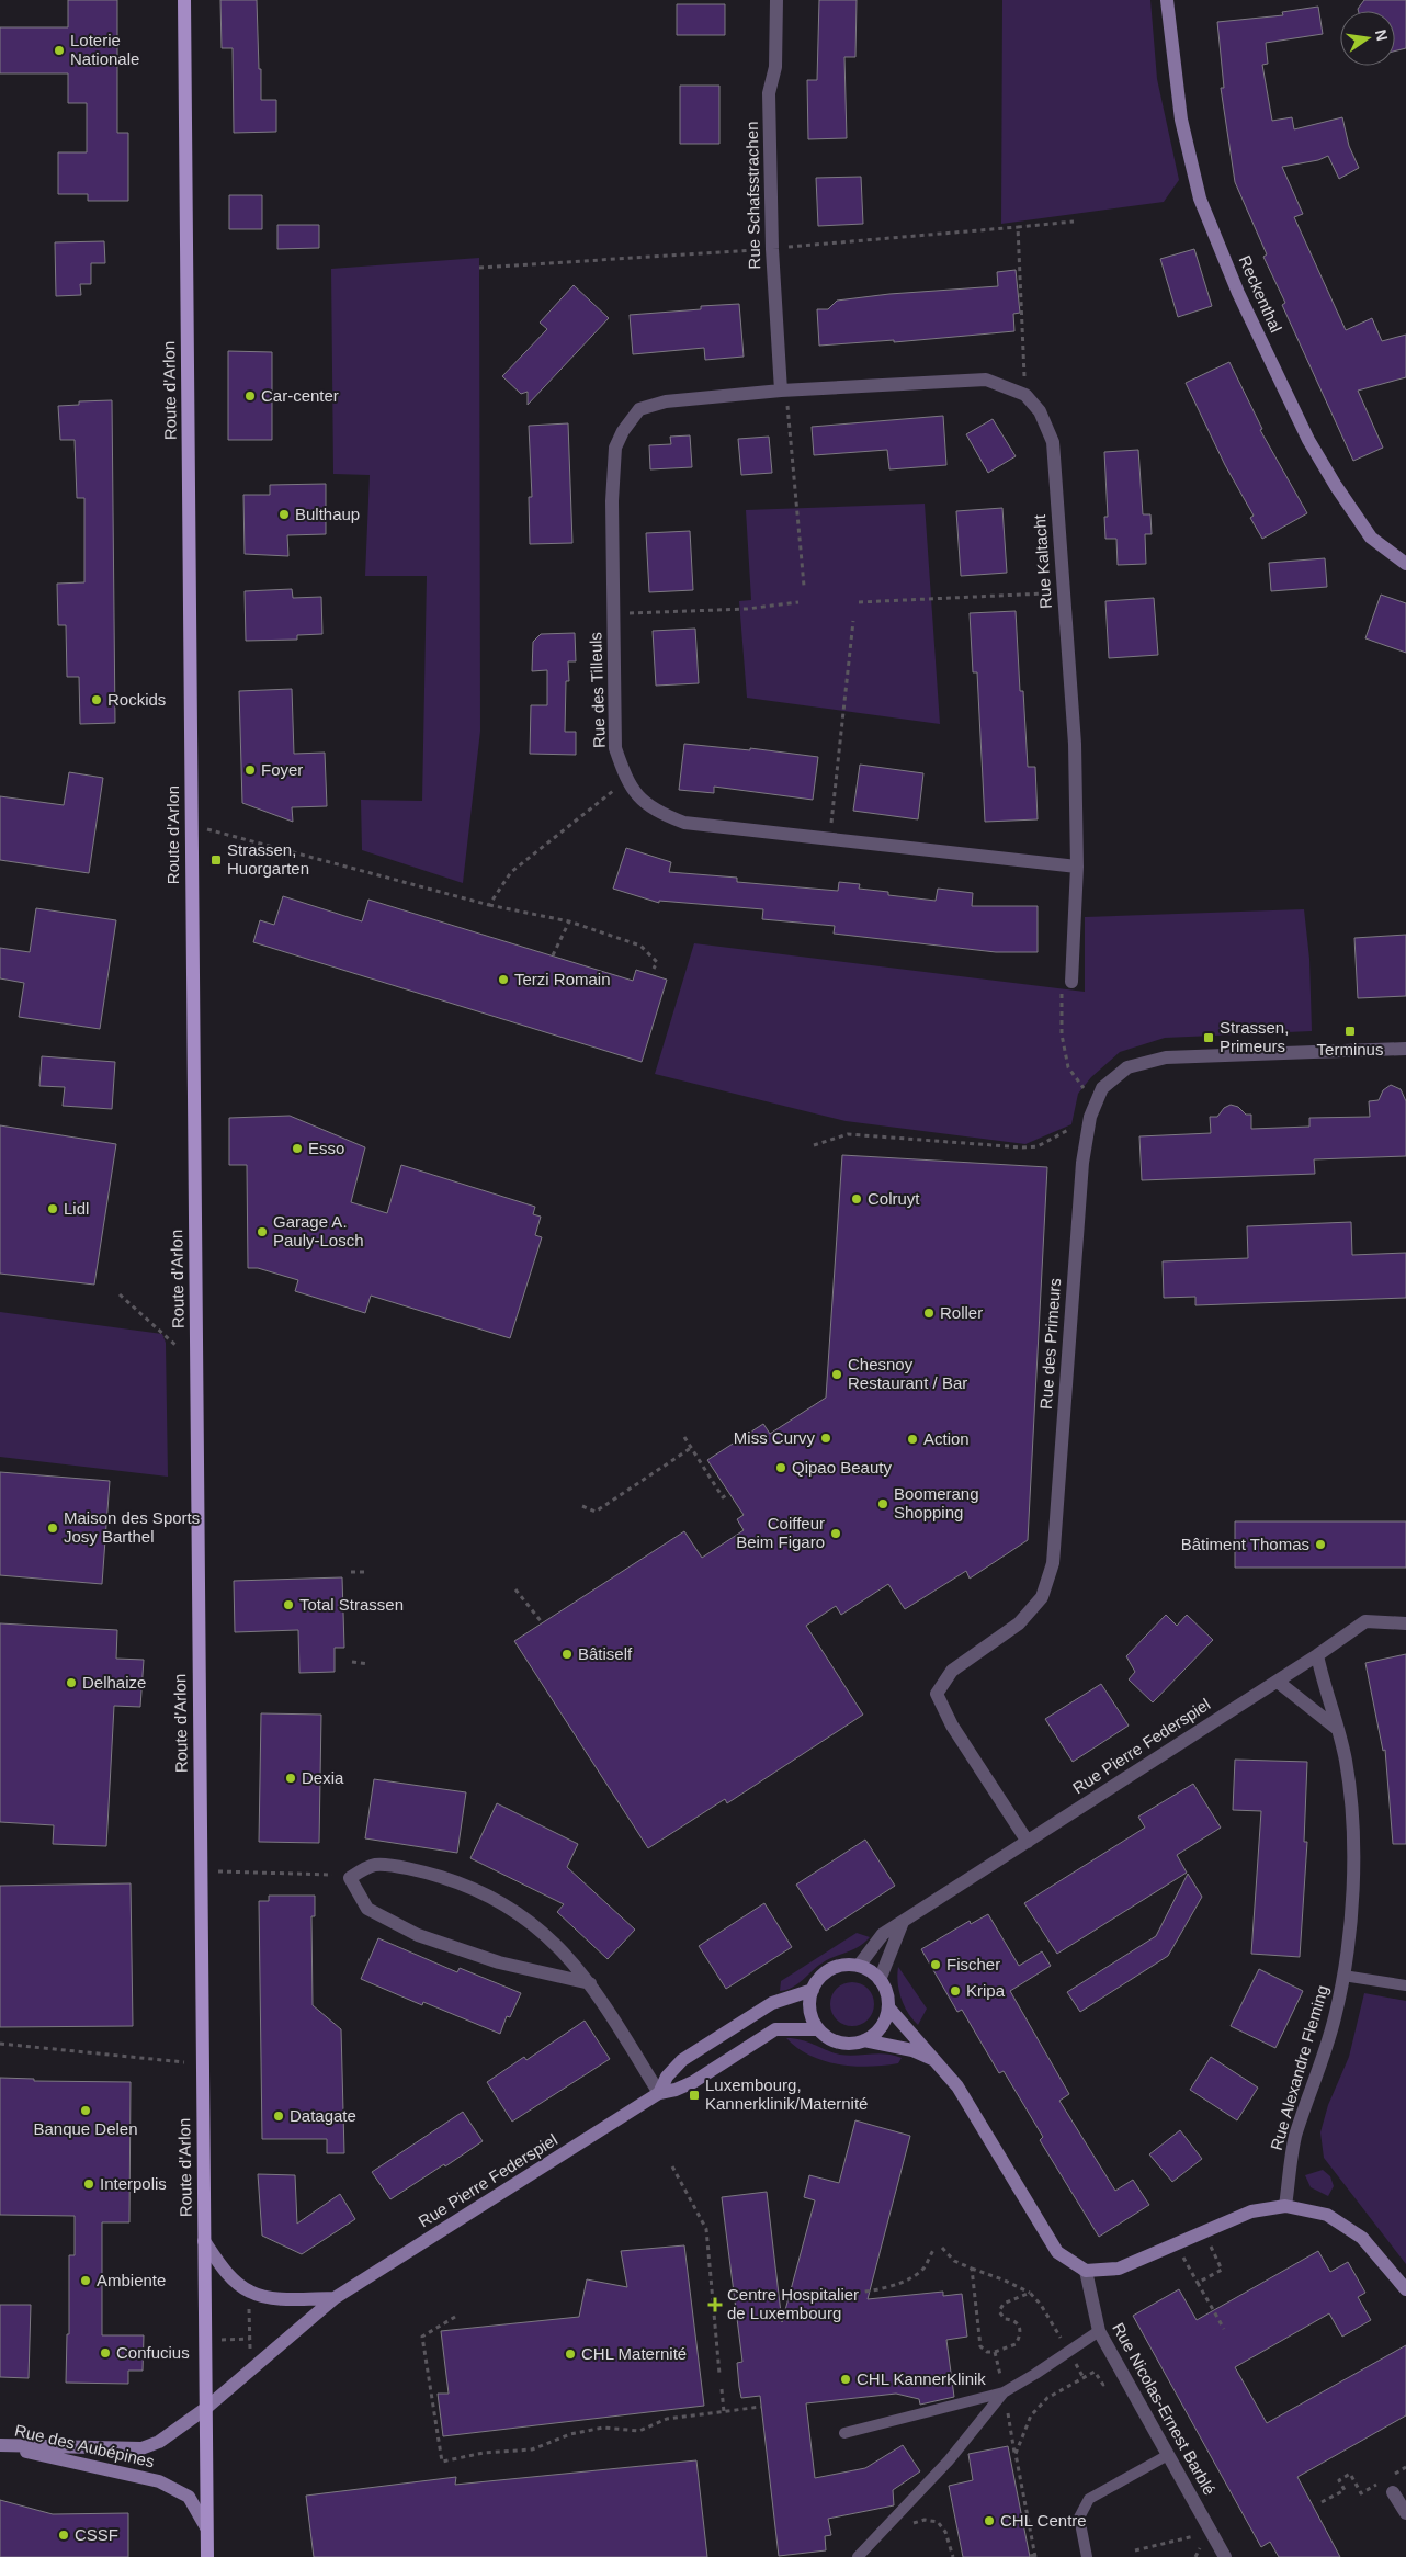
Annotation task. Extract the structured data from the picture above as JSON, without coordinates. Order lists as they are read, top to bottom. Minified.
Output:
{"streets":{"main road":["Route d'Arlon"],"street":["Rue Schafsstrachen","Reckenthal","Rue Kaltacht","Rue des Tilleuls","Rue des Primeurs","Rue Pierre Federspiel","Rue Alexandre Fleming","Rue Nicolas-Ernest Barblé","Rue des Aubépines"]},"crossings":[["Rue Schafsstrachen","Rue des Tilleuls"],["Route d'Arlon","Rue Pierre Federspiel"],["Route d'Arlon","Rue des Aubépines"],["Rue Kaltacht","Rue des Tilleuls"],["Rue des Primeurs","Rue Pierre Federspiel"],["Rue Pierre Federspiel","Rue Alexandre Fleming"],["Rue Pierre Federspiel","Rue des Aubépines"]],"places":{"other":["Loterie Nationale","Car-center","Bulthaup","Rockids","Foyer","Terzi Romain","Esso","Colruyt","Lidl","Garage A. Pauly-Losch","Roller","Chesnoy Restaurant / Bar","Miss Curvy","Action","Qipao Beauty","Boomerang Shopping","Maison des Sports Josy Barthel","Coiffeur Beim Figaro","Bâtiment Thomas","Total Strassen","Bâtiself","Delhaize","Dexia","Fischer","Kripa","Banque Delen","Datagate","Interpolis","Ambiente","Confucius","CHL Maternité","CHL KannerKlinik","CHL Centre","CSSF"],"transit":["Strassen, Huorgarten","Terminus","Strassen, Primeurs","Luxembourg, Kannerklinik/Maternité"],"health":["Centre Hospitalier de Luxembourg"]},"north":"right"}
